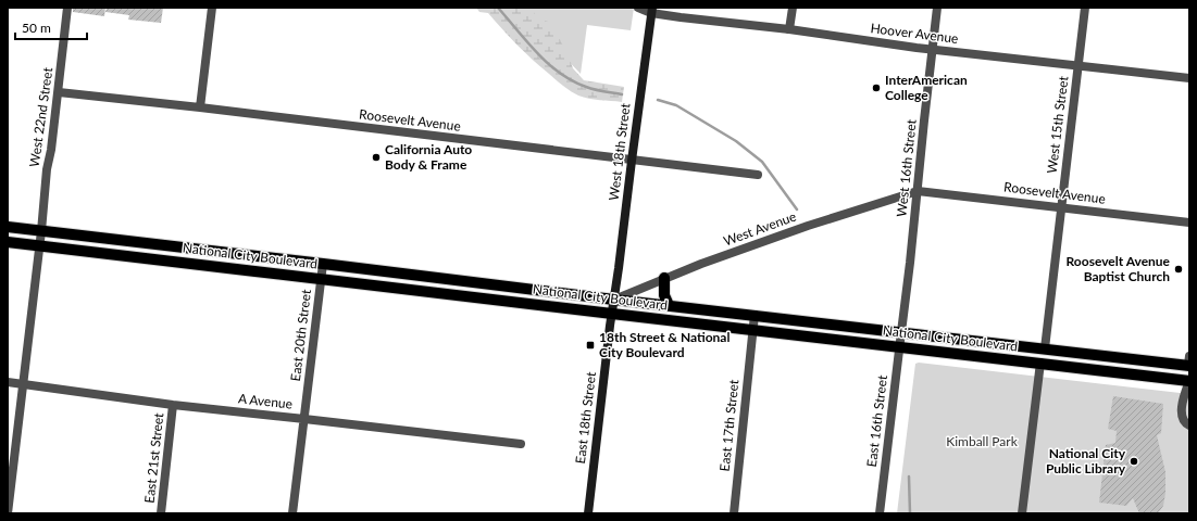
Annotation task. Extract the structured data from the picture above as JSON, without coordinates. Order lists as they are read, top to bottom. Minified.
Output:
{"streets":{"main road":["West 18th Street","National City Boulevard","East 18th Street"],"street":["Hoover Avenue","West 22nd Street","Roosevelt Avenue","West 15th Street","West 16th Street","West Avenue","East 20th Street","A Avenue","East 16th Street","East 17th Street","East 21st Street"]},"crossings":[["Hoover Avenue","West 15th Street"],["Hoover Avenue","West 18th Street"],["Hoover Avenue","West 16th Street"],["West 22nd Street","Roosevelt Avenue"],["West 22nd Street","National City Boulevard"],["West 22nd Street","A Avenue"],["Roosevelt Avenue","West 15th Street"],["Roosevelt Avenue","West 18th Street"],["Roosevelt Avenue","West 16th Street"],["Roosevelt Avenue","West Avenue"],["West 15th Street","National City Boulevard"],["West 18th Street","West Avenue"],["West 18th Street","National City Boulevard"],["West 18th Street","East 18th Street"],["West 16th Street","West Avenue"],["West 16th Street","National City Boulevard"],["West 16th Street","East 16th Street"],["West Avenue","National City Boulevard"],["West Avenue","East 18th Street"],["National City Boulevard","East 20th Street"],["National City Boulevard","East 18th Street"],["National City Boulevard","East 16th Street"],["National City Boulevard","East 17th Street"],["East 20th Street","A Avenue"],["A Avenue","East 21st Street"]],"parks":["Kimball Park"],"places":{"other":["InterAmerican College","California Auto Body & Frame","Roosevelt Avenue Baptist Church","National City Public Library"],"transit":["18th Street & National City Boulevard"]},"scale_bar":"50 m"}
